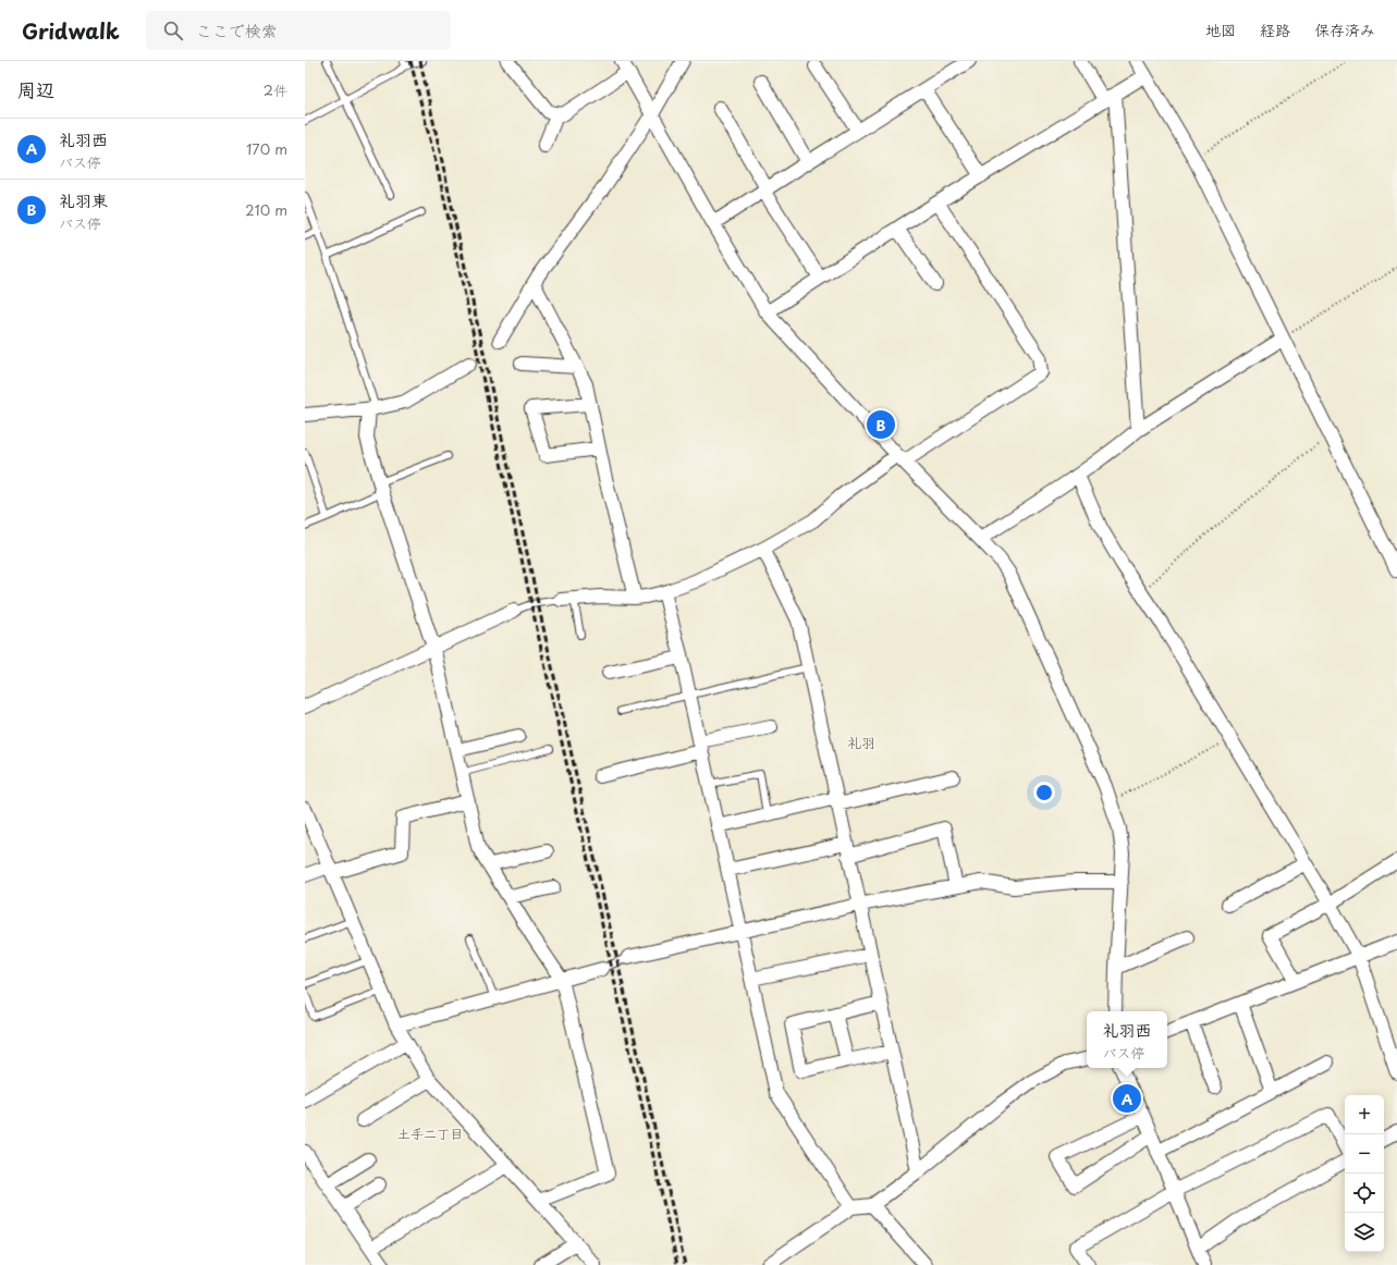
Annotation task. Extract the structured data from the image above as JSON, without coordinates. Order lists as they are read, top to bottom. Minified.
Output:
{"districts":["礼羽","土手二丁目"],"page":{"header":"Gridwalk","search":"ここで検索","nav":["地図","経路","保存済み"],"heading":["周辺","2件"],"list":[{"mark":"A","name":"礼羽西","note":"バス停","value":"170 m"},{"mark":"B","name":"礼羽東","note":"バス停","value":"210 m"}],"pins":["B","A"],"popup":["礼羽西","バス停"],"map_buttons":["+","−"]}}
